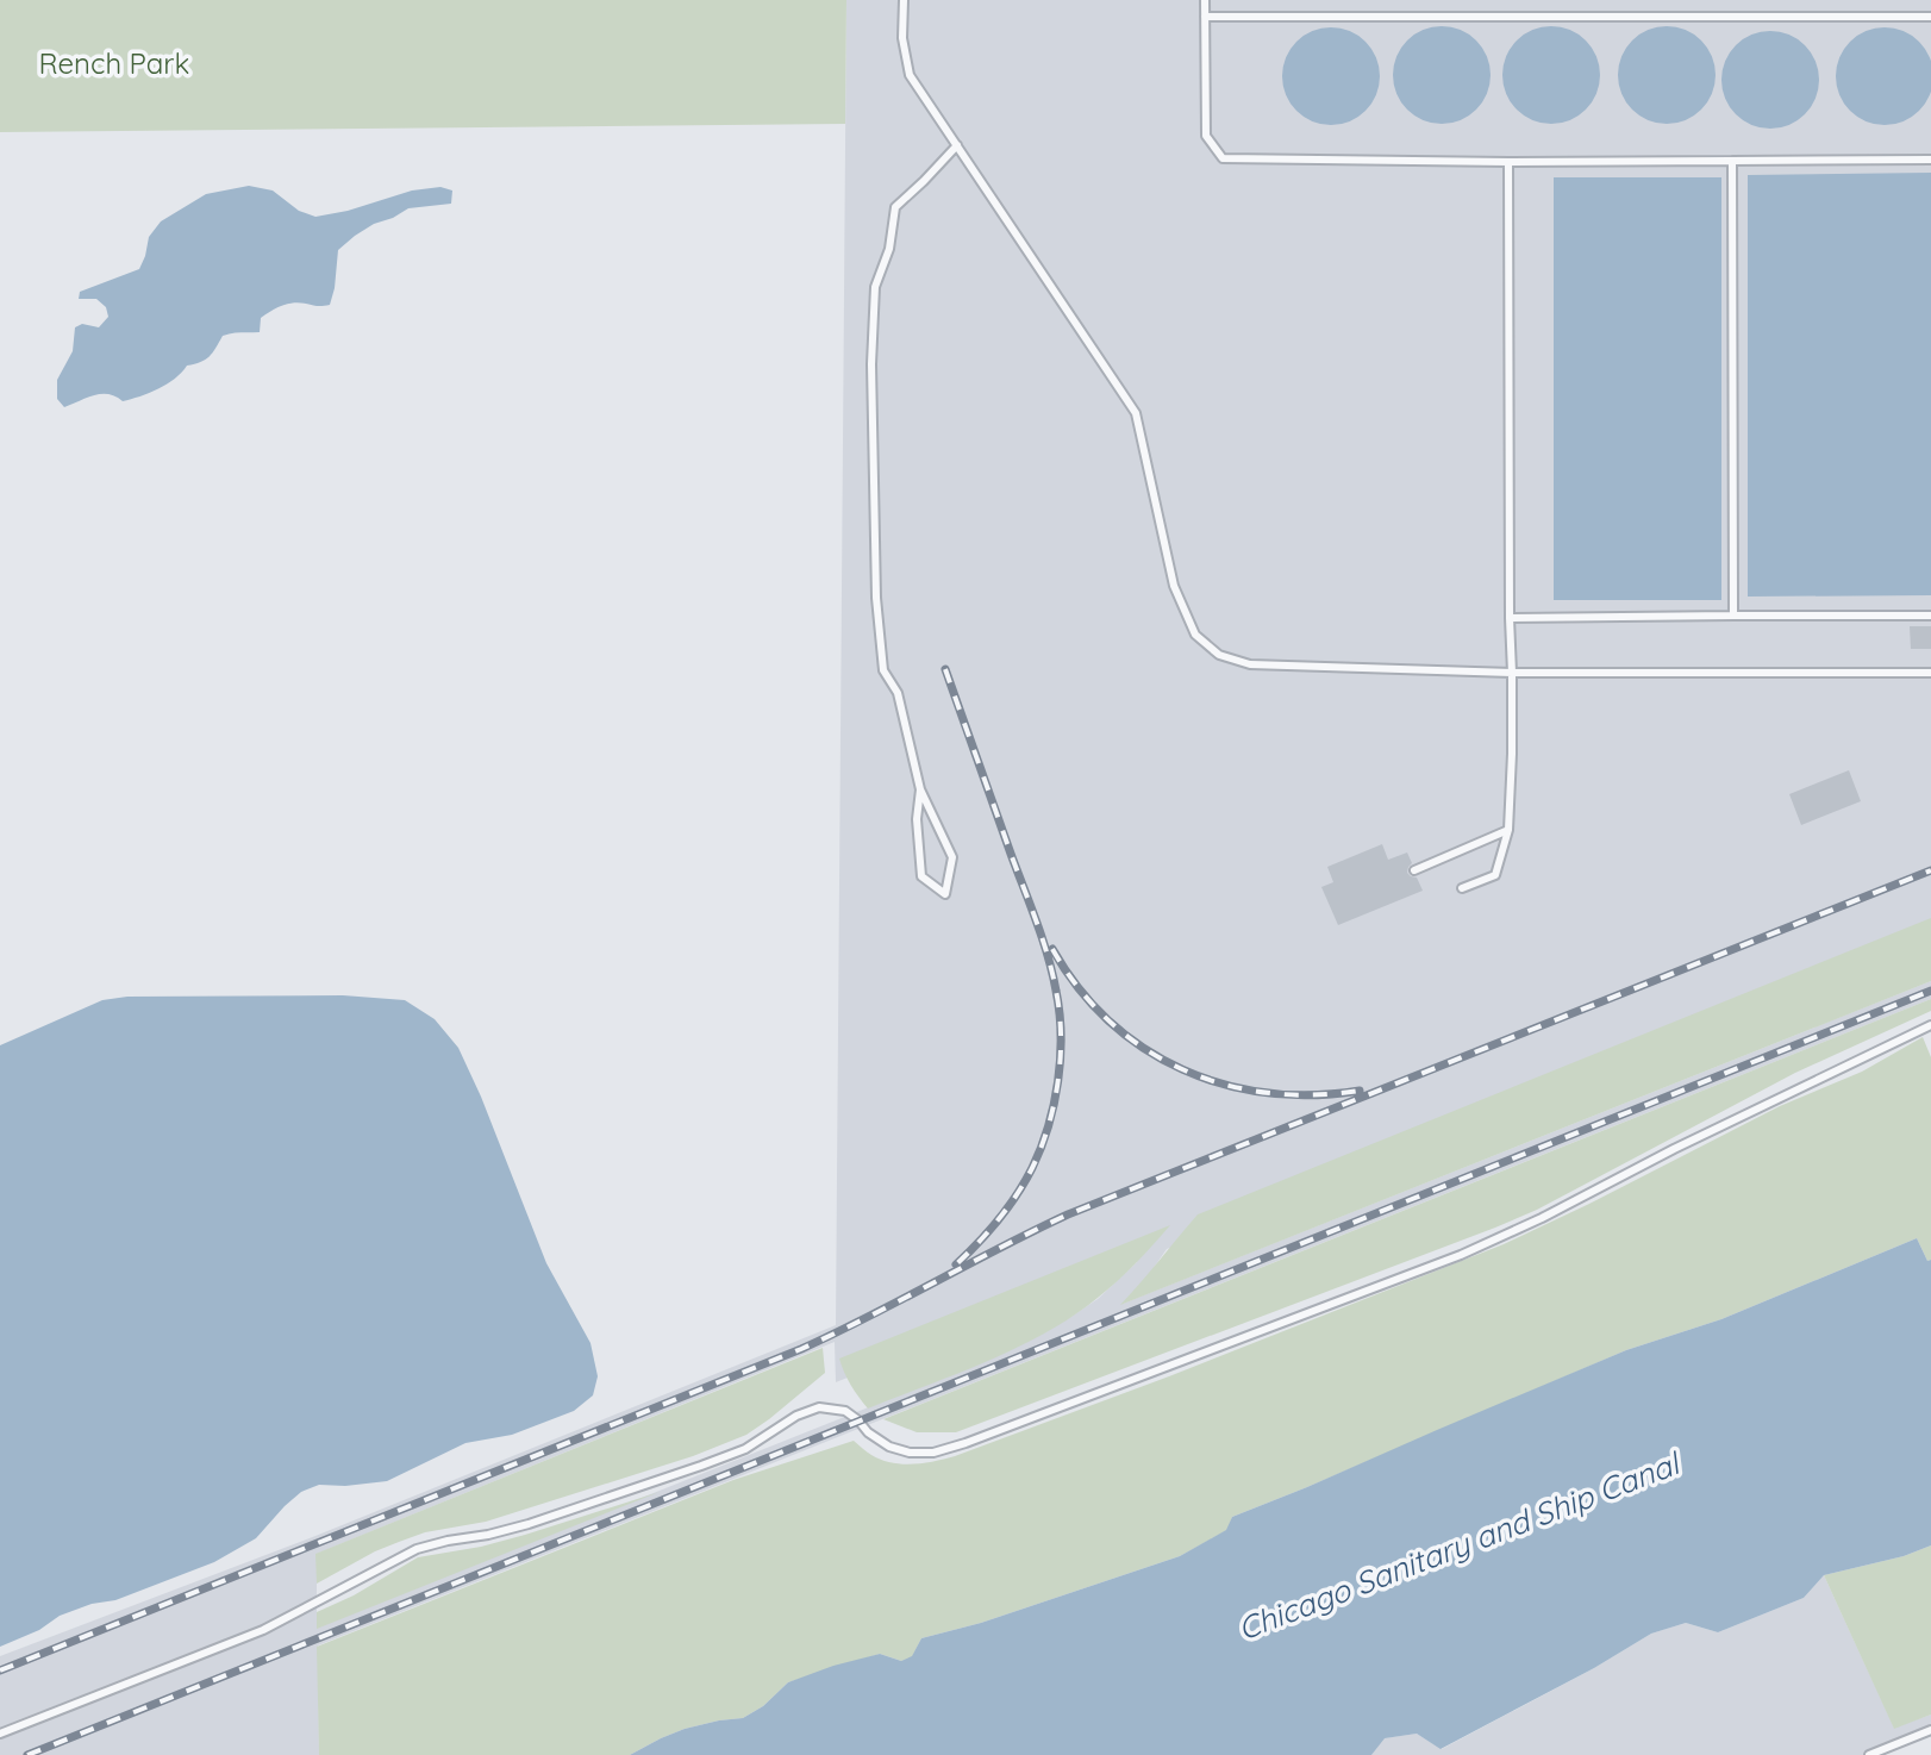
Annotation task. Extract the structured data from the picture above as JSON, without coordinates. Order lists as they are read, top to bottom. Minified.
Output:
{"water":["Chicago Sanitary and Ship Canal"],"parks":["Rench Park"]}
